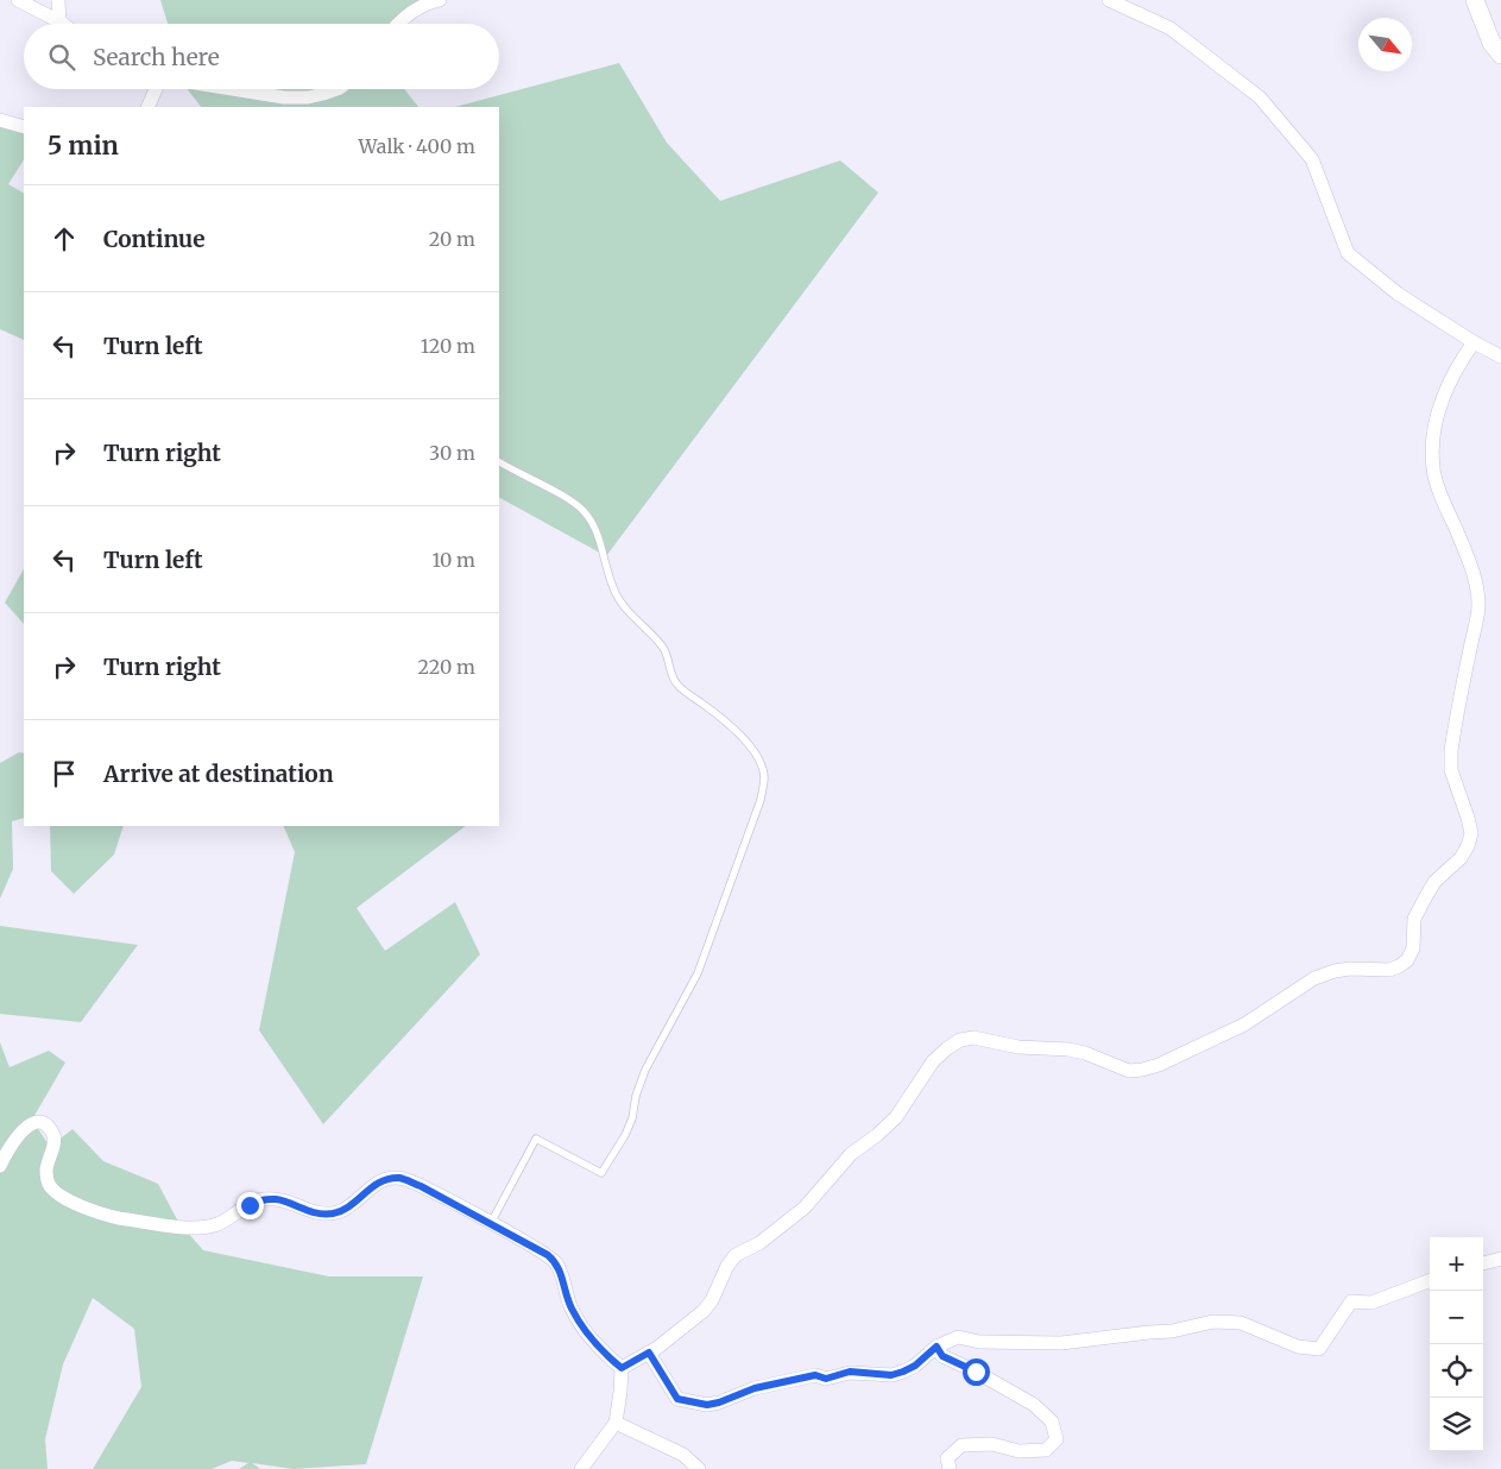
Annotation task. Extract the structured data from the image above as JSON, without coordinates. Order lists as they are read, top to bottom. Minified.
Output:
{"north":"bottom right","page":{"search":"Search here","heading":["5 min","Walk · 400 m"],"list":[["Continue","20 m"],["Turn left","120 m"],["Turn right","30 m"],["Turn left","10 m"],["Turn right","220 m"],"Arrive at destination"],"map_buttons":["+","−"]}}
